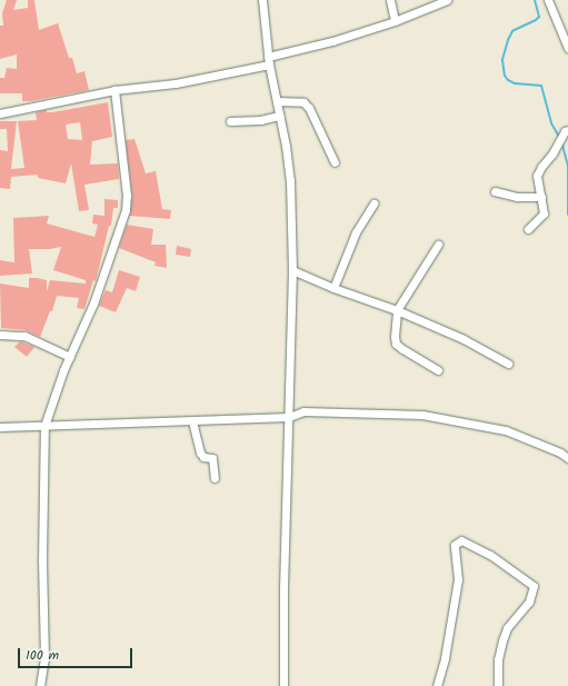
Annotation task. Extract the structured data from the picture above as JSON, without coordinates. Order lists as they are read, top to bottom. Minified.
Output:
{"scale_bar":"100 m"}
